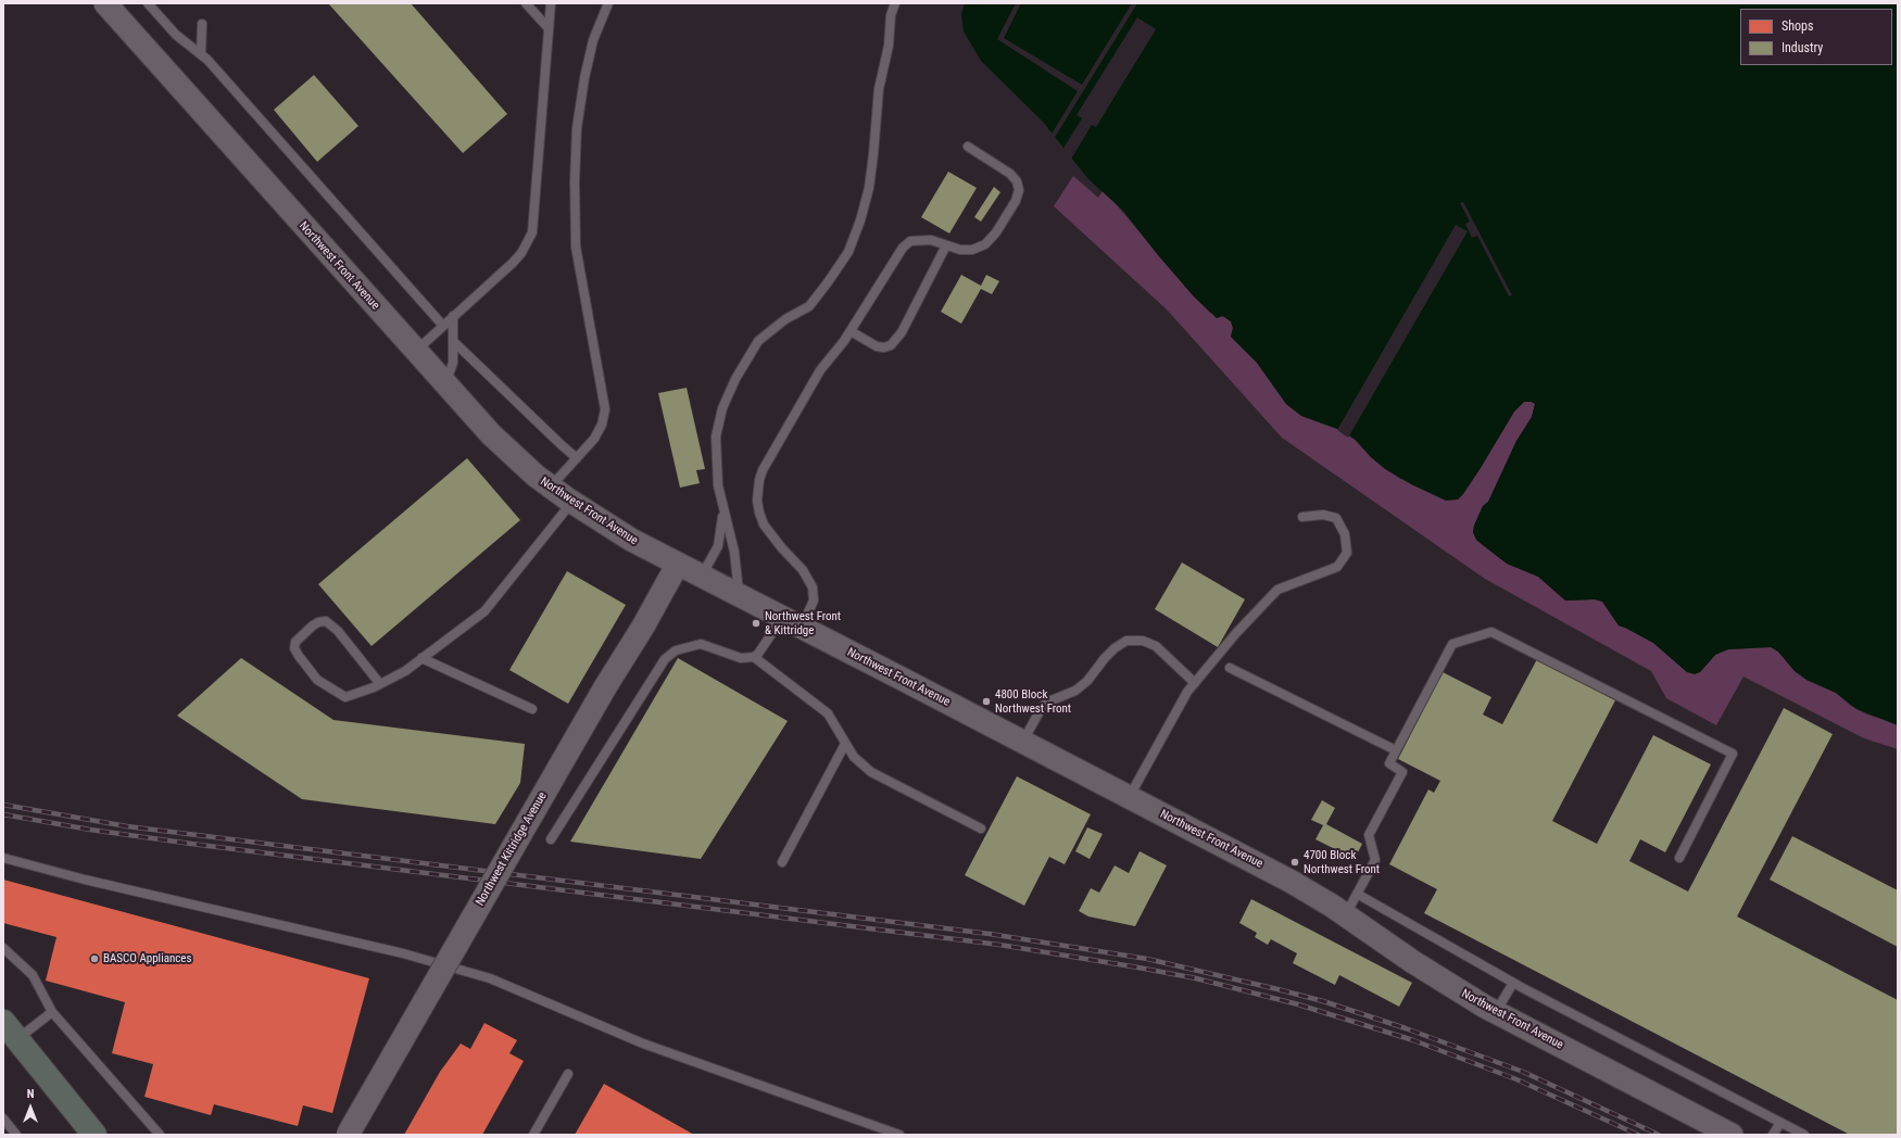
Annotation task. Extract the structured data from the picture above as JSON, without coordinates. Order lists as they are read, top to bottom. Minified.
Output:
{"streets":{"main road":["Northwest Front Avenue","Northwest Kittridge Avenue"]},"crossings":[["Northwest Front Avenue","Northwest Kittridge Avenue"]],"places":["Northwest Front & Kittridge","4800 Block Northwest Front","4700 Block Northwest Front","BASCO Appliances"],"legend":["Shops","Industry"],"north":"top"}
